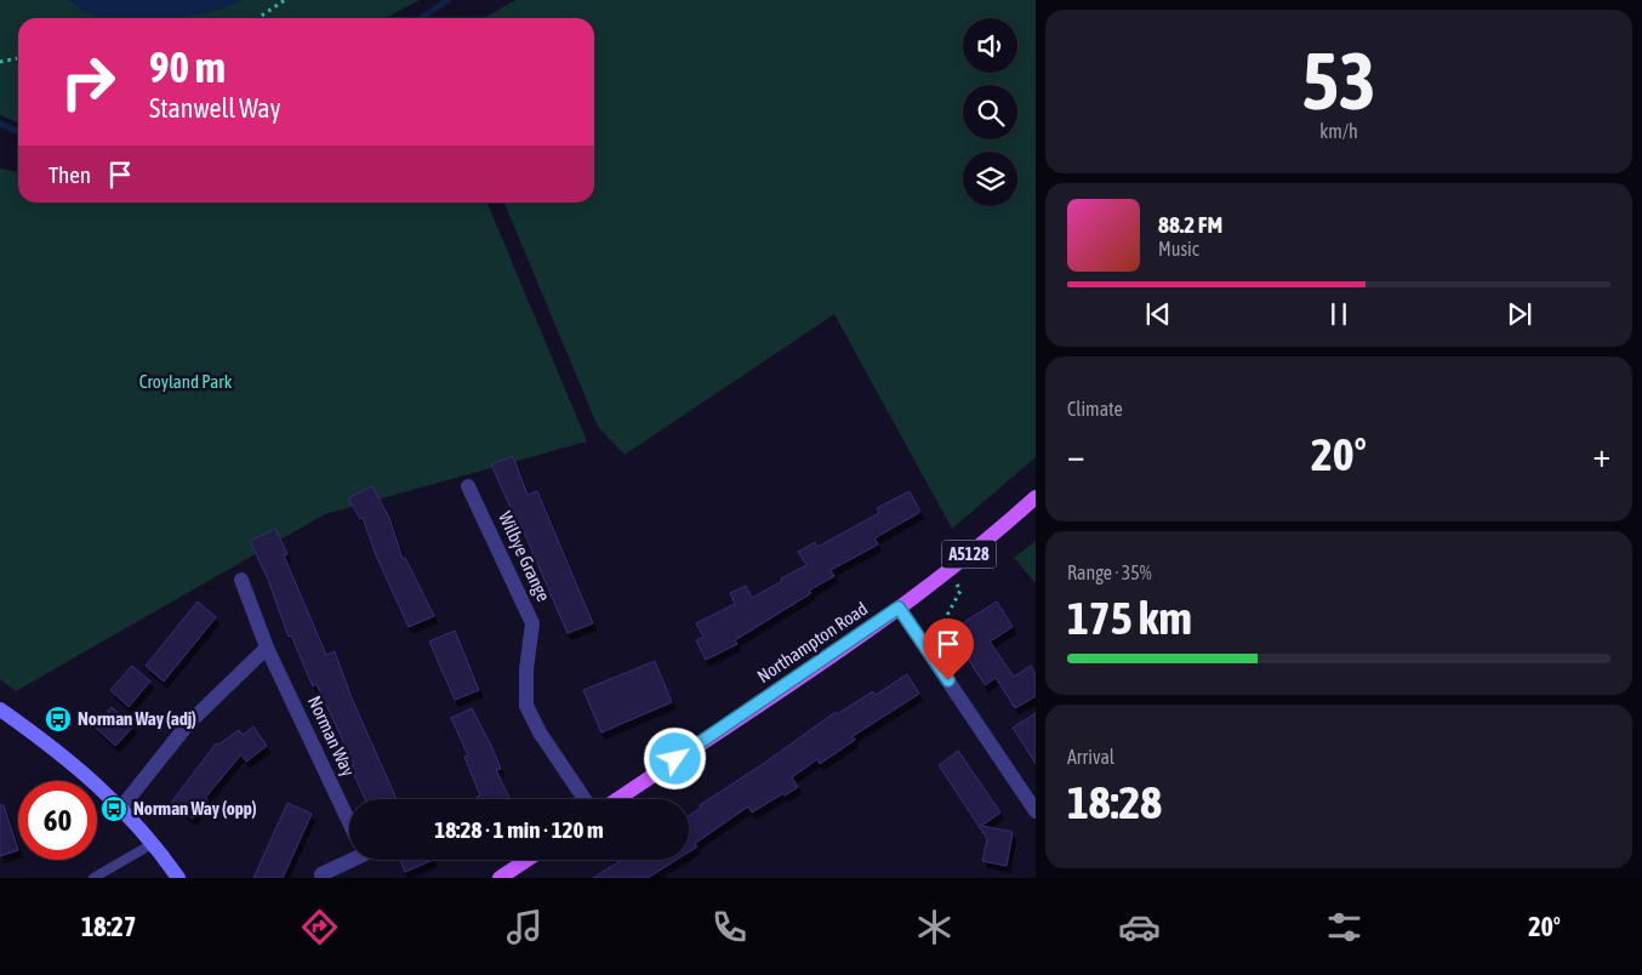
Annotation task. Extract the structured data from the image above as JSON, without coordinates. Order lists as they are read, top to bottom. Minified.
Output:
{"streets":{"main road":["A5128","Northampton Road"],"street":["Wilbye Grange","Norman Way"]},"parks":["Croyland Park"],"places":{"bus stop":["Norman Way (adj)","Norman Way (opp)"]},"page":{"tile":[["53","km/h"],"Climate",["Range · 35%","175 km"],["Arrival","18:28"]],"turn":["90 m","Stanwell Way"],"then":"Then","song":["88.2 FM","Music"],"heat":["−","20°","+"],"limit":"60","trip":"18:28 · 1 min · 120 m","tabs":["18:27","20°"]}}
